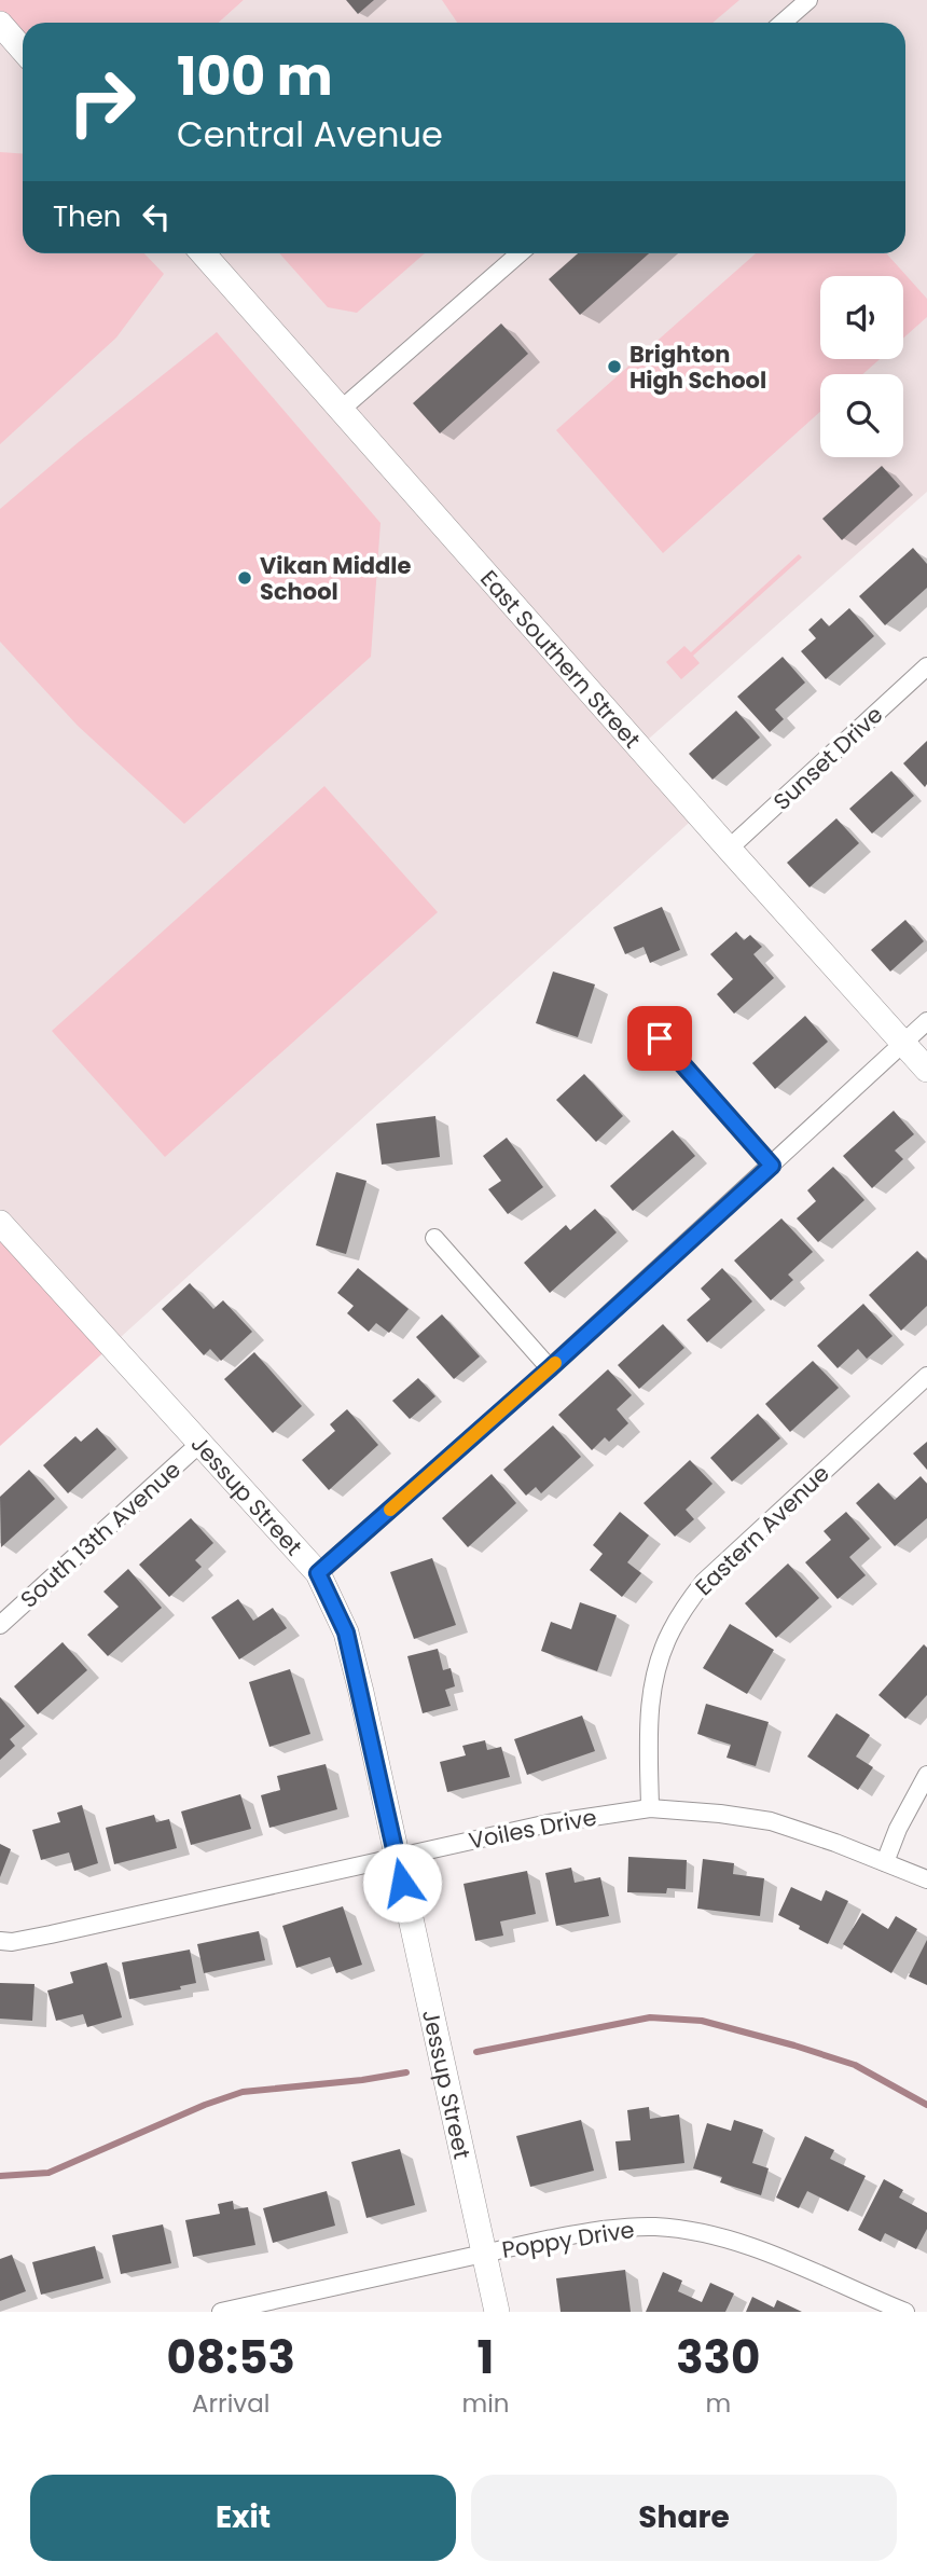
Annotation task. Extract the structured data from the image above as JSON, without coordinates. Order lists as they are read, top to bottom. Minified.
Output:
{"streets":{"street":["East Southern Street","Sunset Drive","Jessup Street","Eastern Avenue","South 13th Avenue","Voiles Drive","Poppy Drive"]},"crossings":[["East Southern Street","Sunset Drive"],["Jessup Street","South 13th Avenue"],["Jessup Street","Voiles Drive"],["Jessup Street","Poppy Drive"],["Eastern Avenue","Voiles Drive"]],"places":["Brighton High School","Vikan Middle School"],"page":{"turn":["100 m","Central Avenue"],"then":"Then","eta":["08:53","Arrival","1","min","330","m"],"buttons":["Exit","Share"]}}
